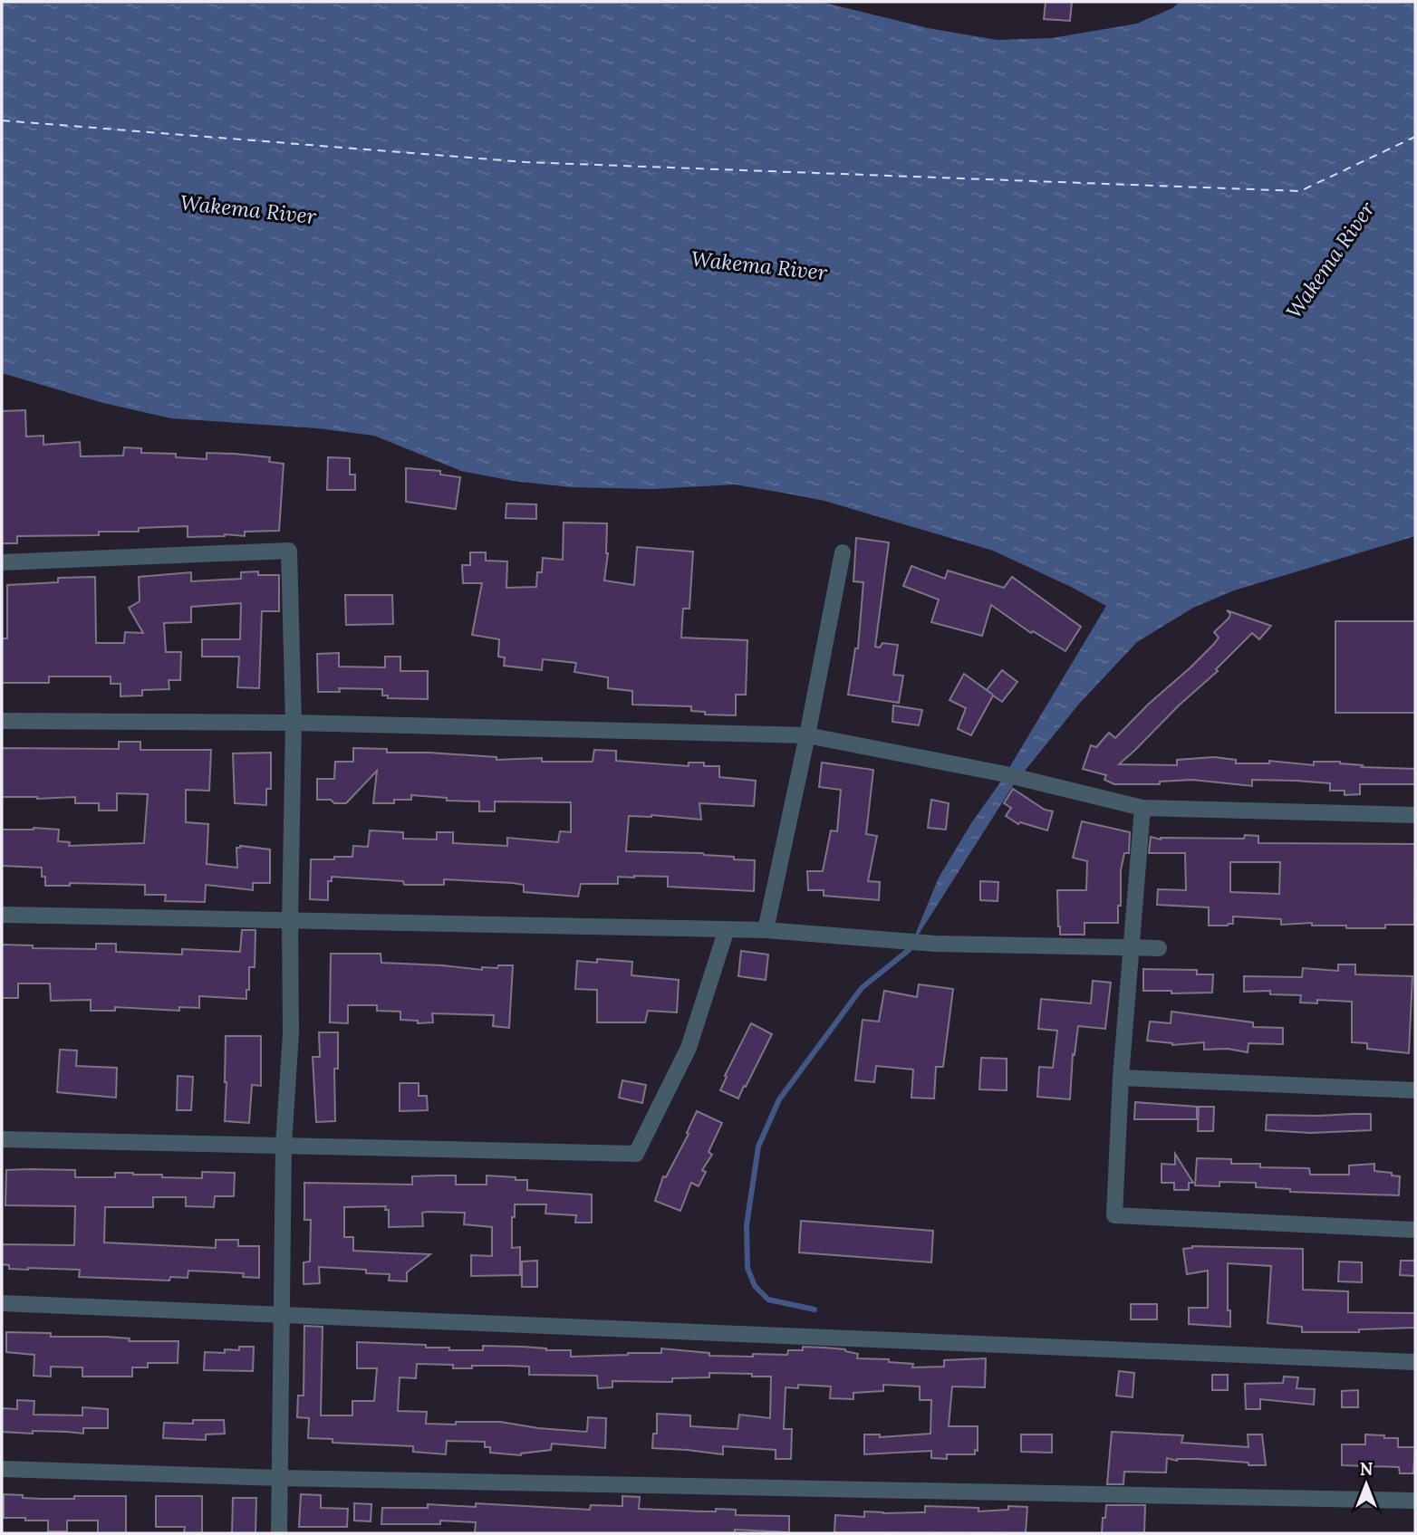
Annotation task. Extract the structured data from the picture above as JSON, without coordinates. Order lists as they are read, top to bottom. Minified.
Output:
{"water":["Wakema River"],"north":"top"}
